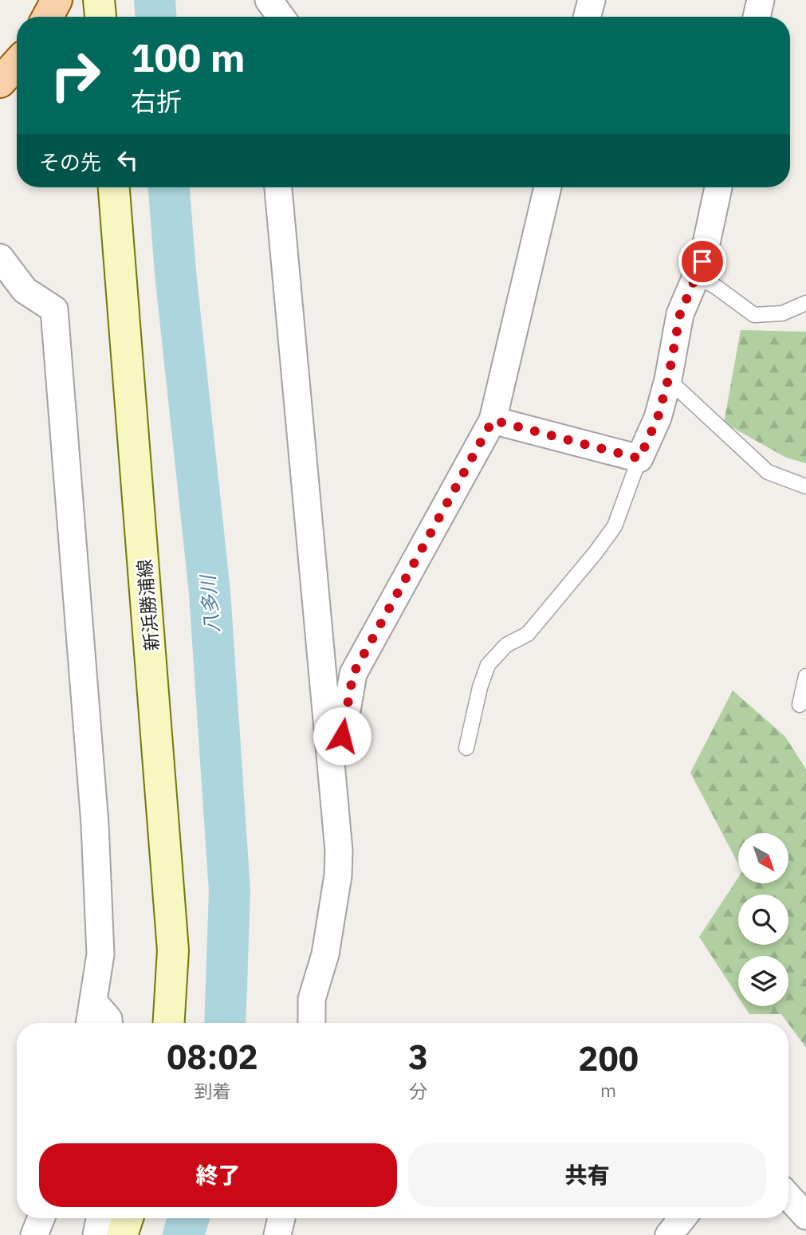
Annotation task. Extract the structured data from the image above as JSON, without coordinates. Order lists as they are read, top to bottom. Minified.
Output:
{"streets":{"main road":["新浜勝浦線"]},"water":["八多川"],"north":"bottom right","page":{"turn":["100 m","右折"],"then":"その先","eta":["08:02","到着","3","分","200","m"],"buttons":["終了","共有"]}}
